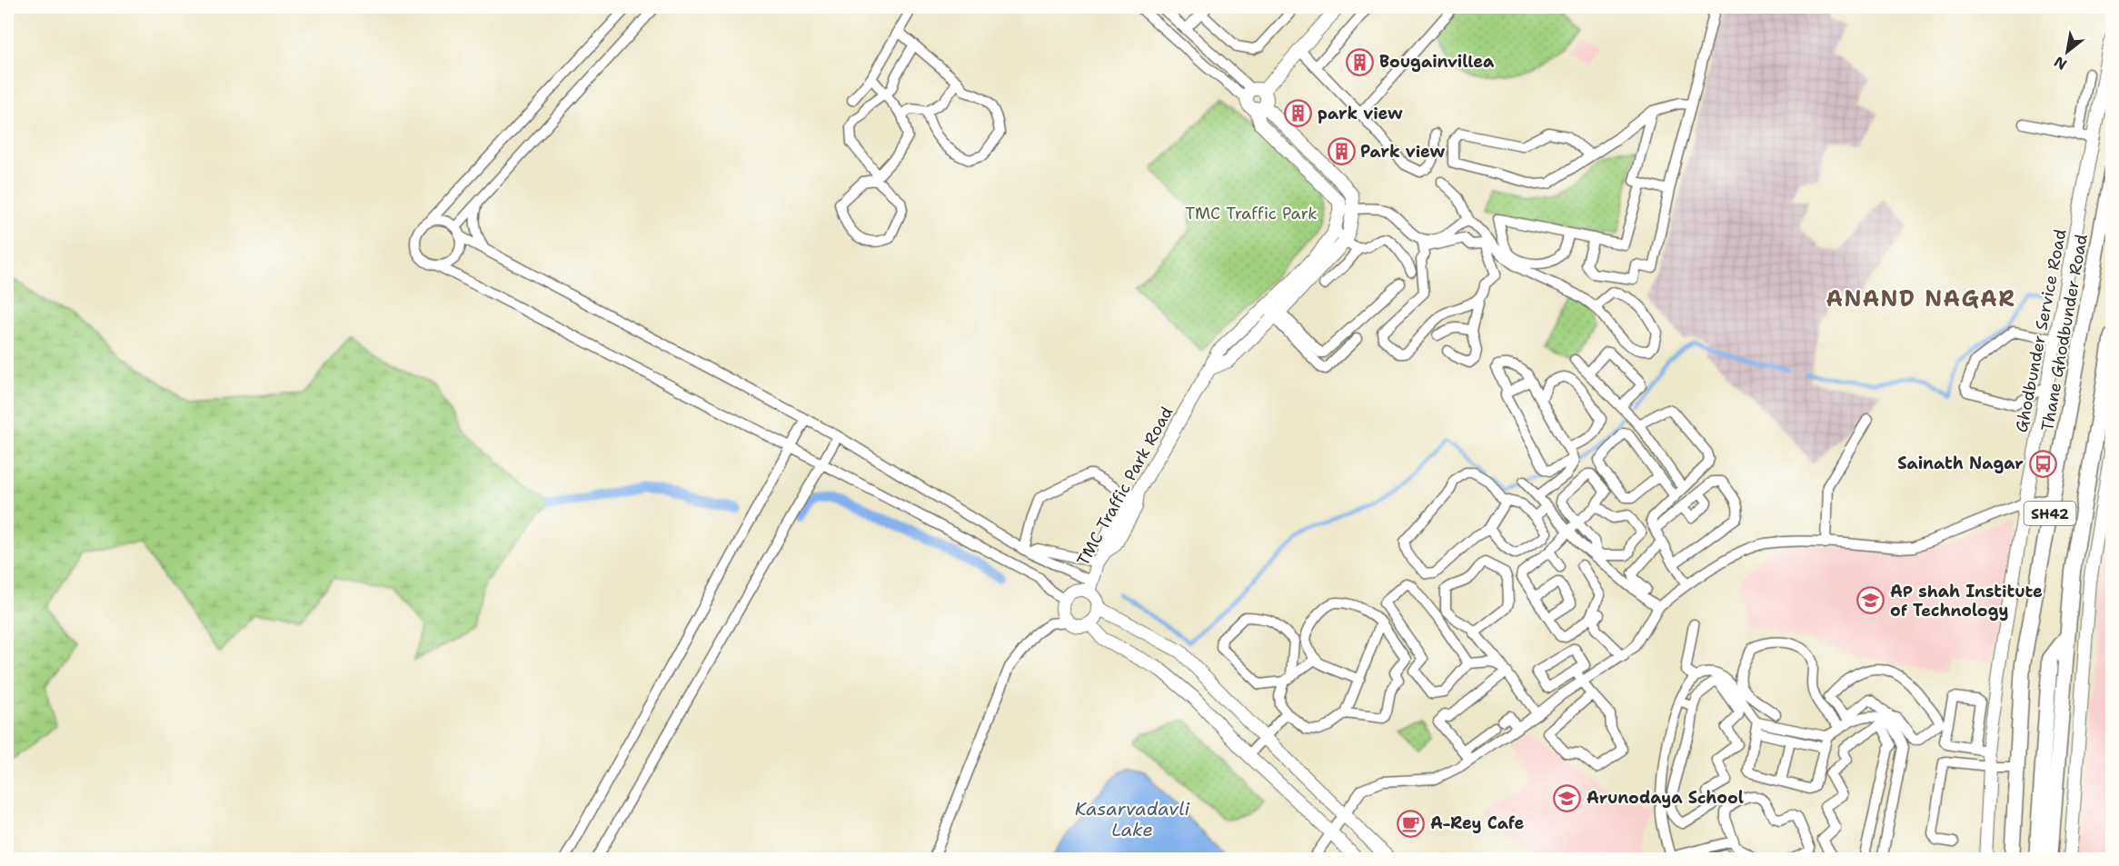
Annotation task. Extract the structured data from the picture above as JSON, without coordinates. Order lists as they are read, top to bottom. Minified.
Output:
{"streets":{"main road":["Thane Ghodbunder Road","SH42"],"street":["Ghodbunder Service Road","TMC Traffic Park Road"]},"districts":["ANAND NAGAR"],"water":["Kasarvadavli Lake"],"parks":["TMC Traffic Park"],"places":{"building":["Bougainvillea","park view","Park view"],"bus stop":["Sainath Nagar"],"school or university":["AP shah Institute of Technology","Arunodaya School"],"cafe":["A-Rey Cafe"]},"north":"bottom left"}
